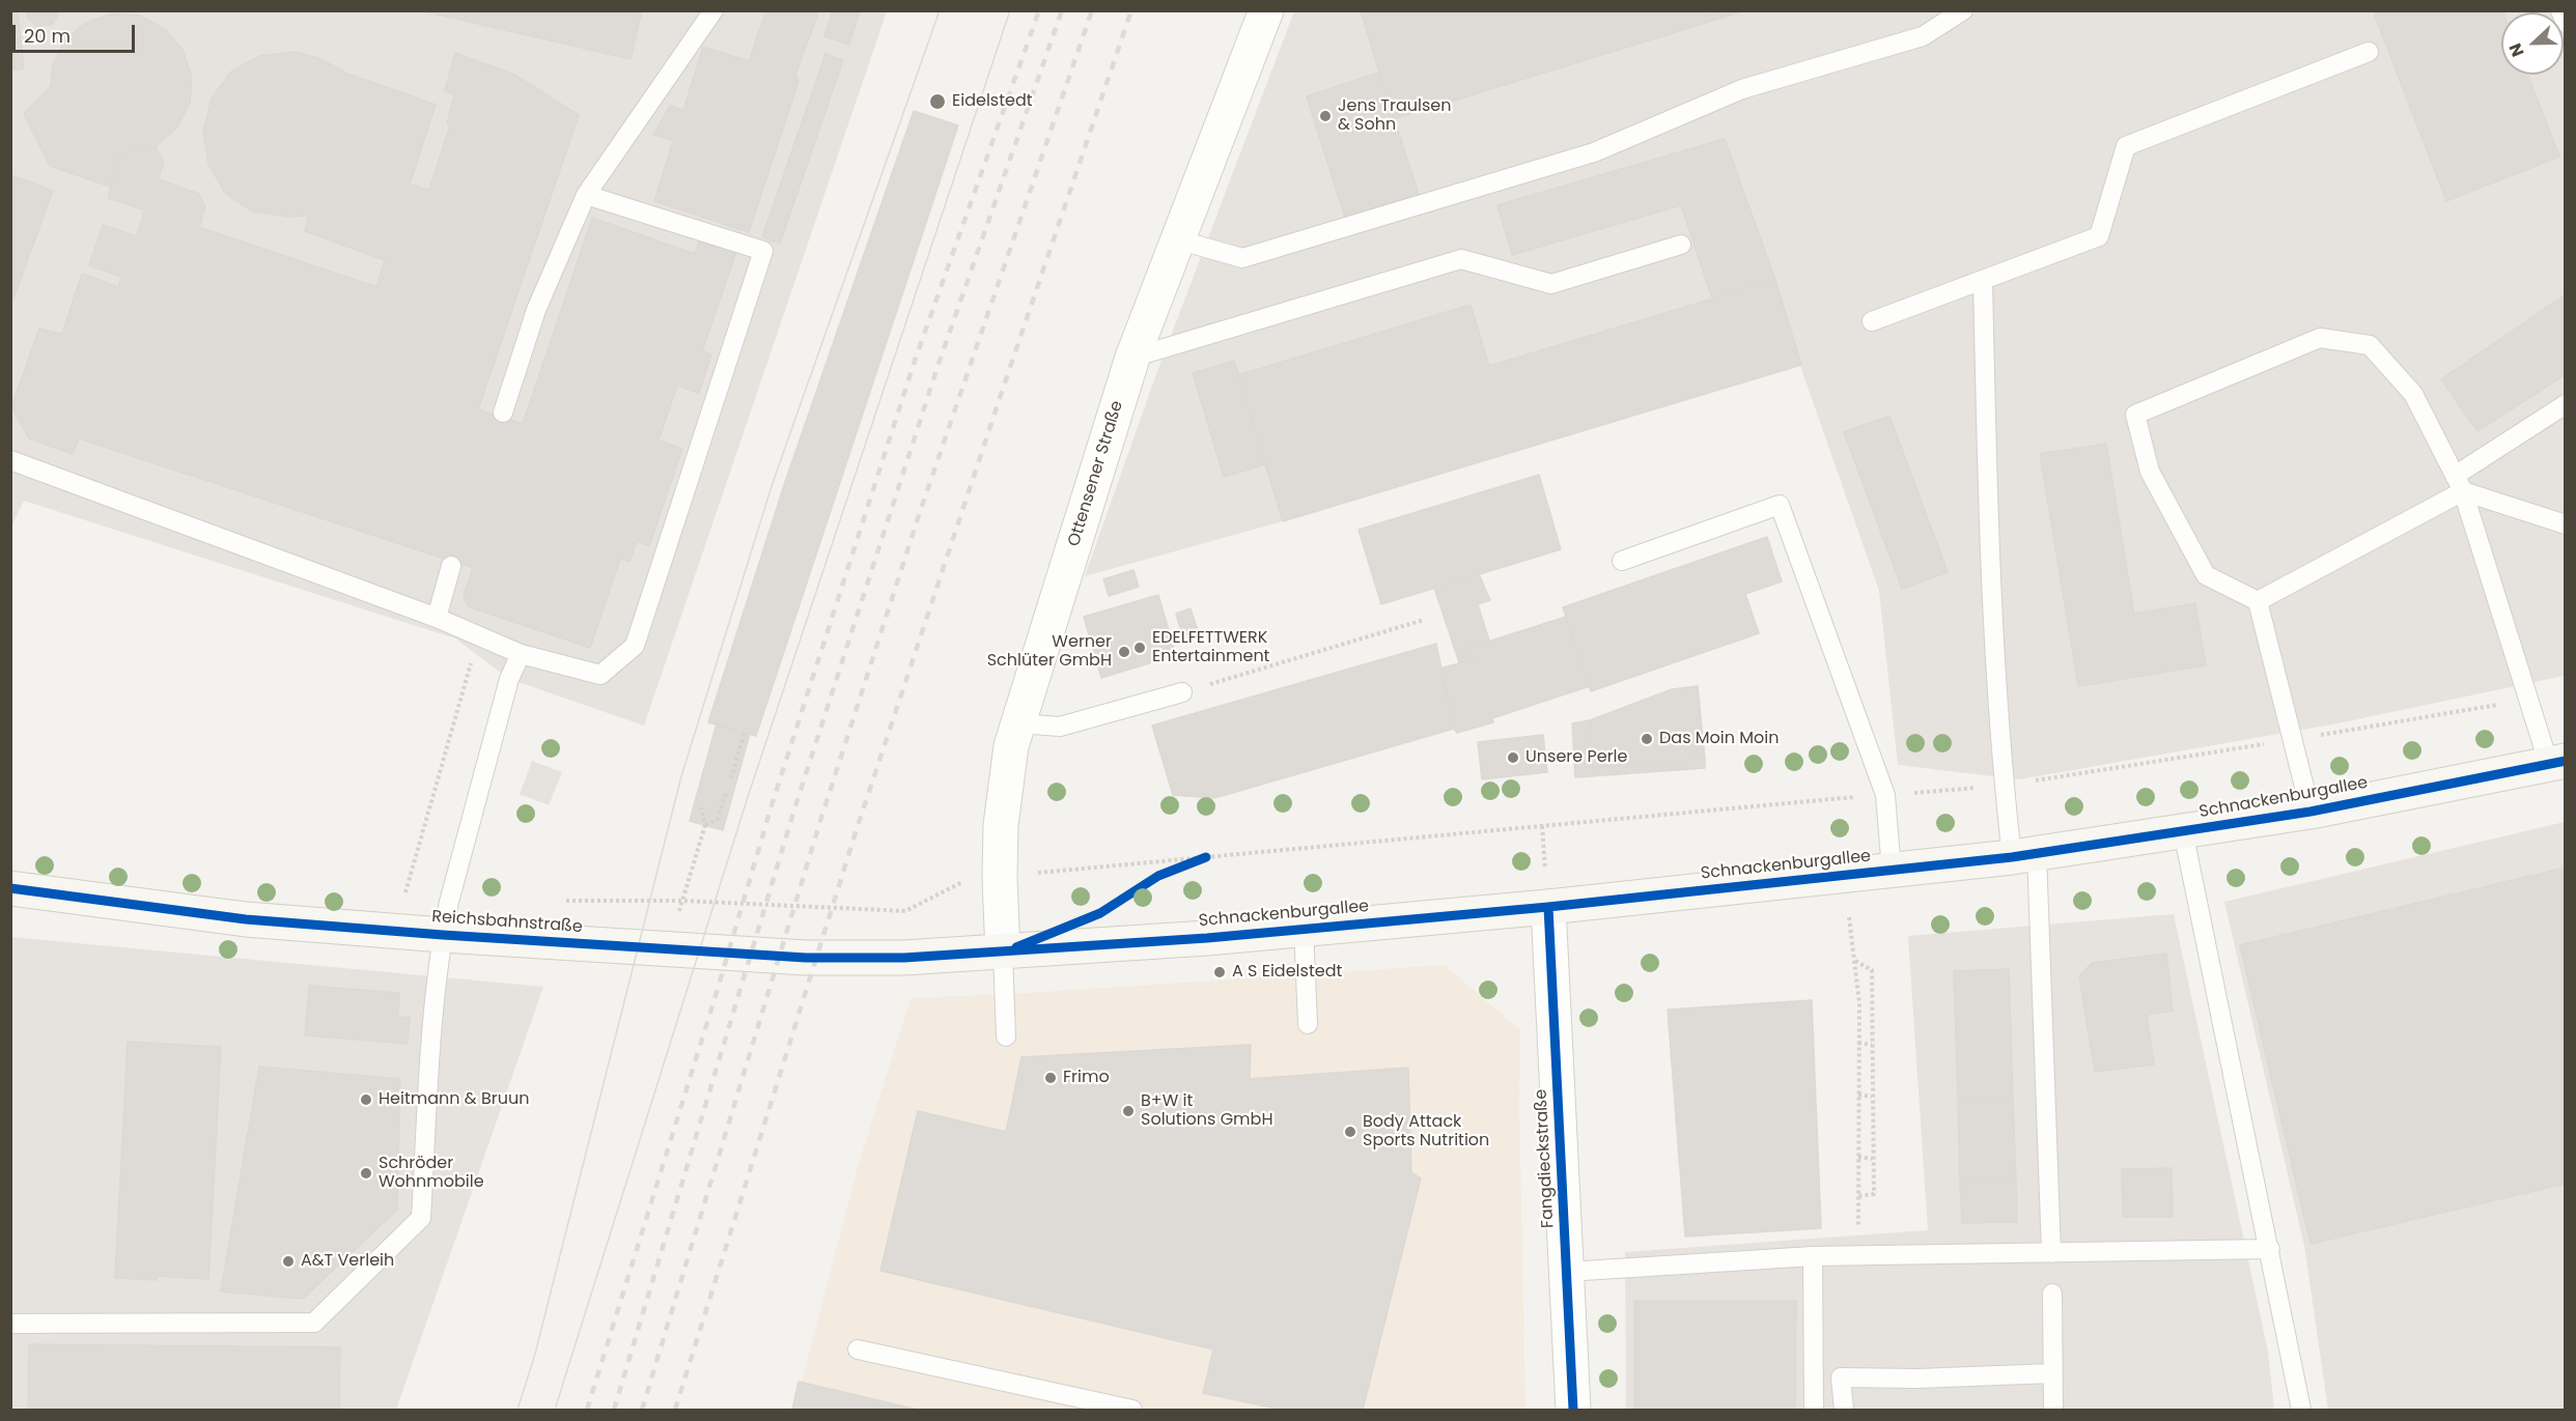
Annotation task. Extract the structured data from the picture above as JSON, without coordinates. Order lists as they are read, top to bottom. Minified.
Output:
{"streets":{"street":["Ottensener Straße","Schnackenburgallee","Reichsbahnstraße","Fangdieckstraße"]},"crossings":[["Ottensener Straße","Schnackenburgallee"],["Ottensener Straße","Reichsbahnstraße"],["Schnackenburgallee","Reichsbahnstraße"],["Schnackenburgallee","Fangdieckstraße"]],"places":["Eidelstedt","Jens Traulsen & Sohn","EDELFETTWERK Entertainment","Werner Schlüter GmbH","Das Moin Moin","Unsere Perle","A S Eidelstedt","Frimo","Heitmann & Bruun","B+W it Solutions GmbH","Body Attack Sports Nutrition","Schröder Wohnmobile","A&T Verleih"],"scale_bar":"20 m","north":"left"}
